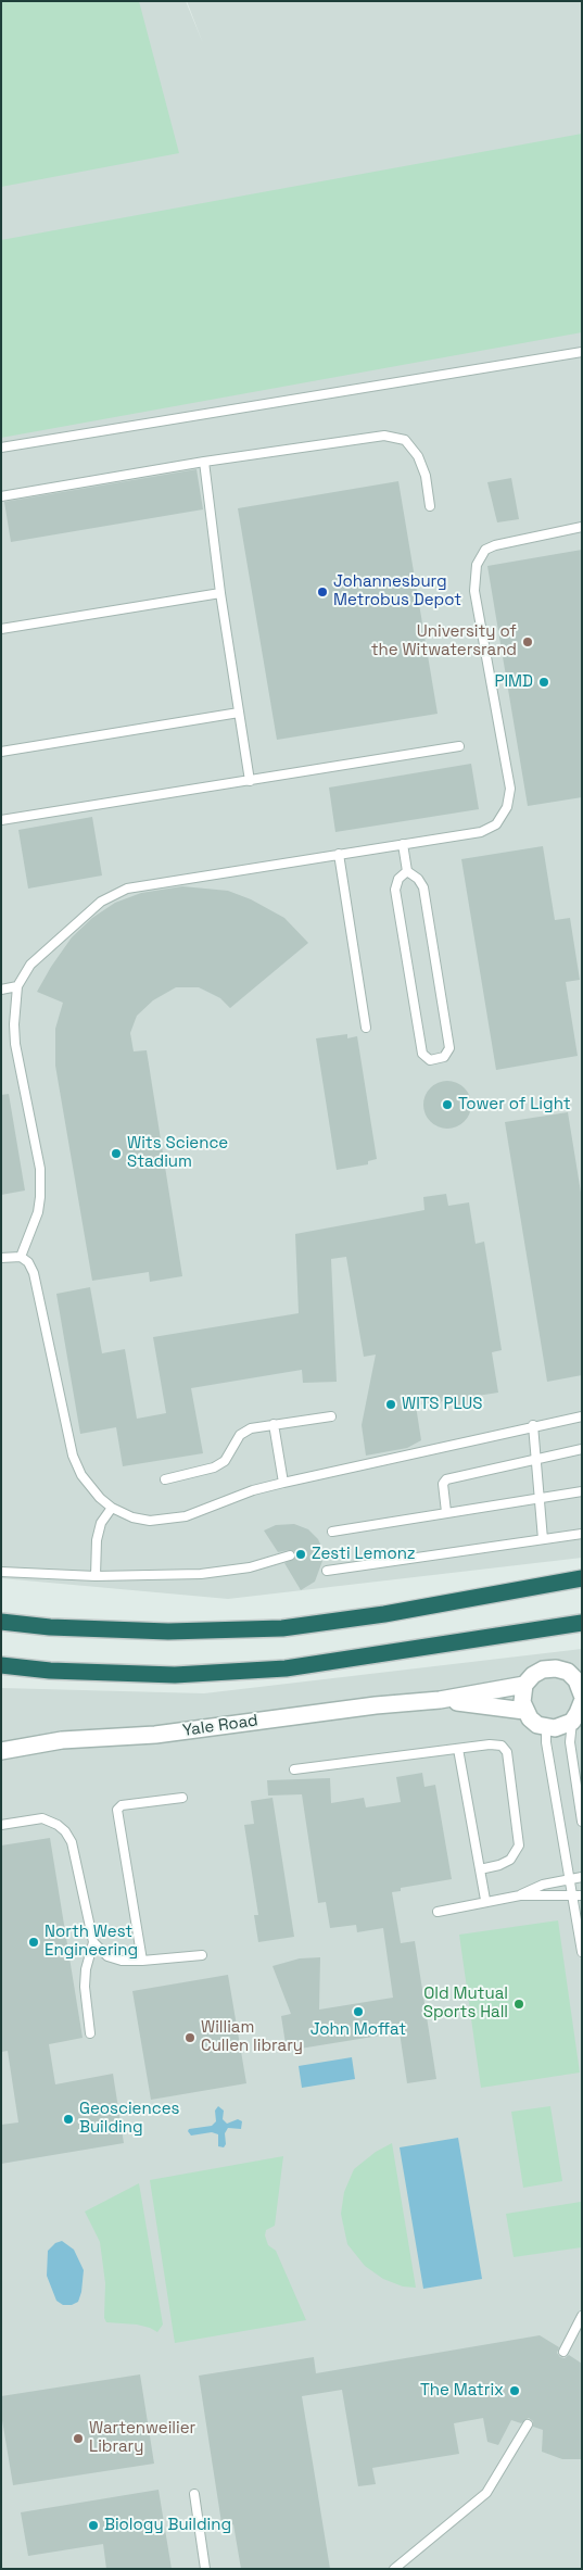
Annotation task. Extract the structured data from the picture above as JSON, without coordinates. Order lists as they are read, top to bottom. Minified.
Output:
{"streets":{"street":["Yale Road"]},"places":["Johannesburg Metrobus Depot","University of the Witwatersrand","PIMD","Tower of Light","Wits Science Stadium","WITS PLUS","Zesti Lemonz","North West Engineering","Old Mutual Sports Hall","John Moffat","William Cullen library","Geosciences Building","The Matrix","Wartenweilier Library","Biology Building"]}
